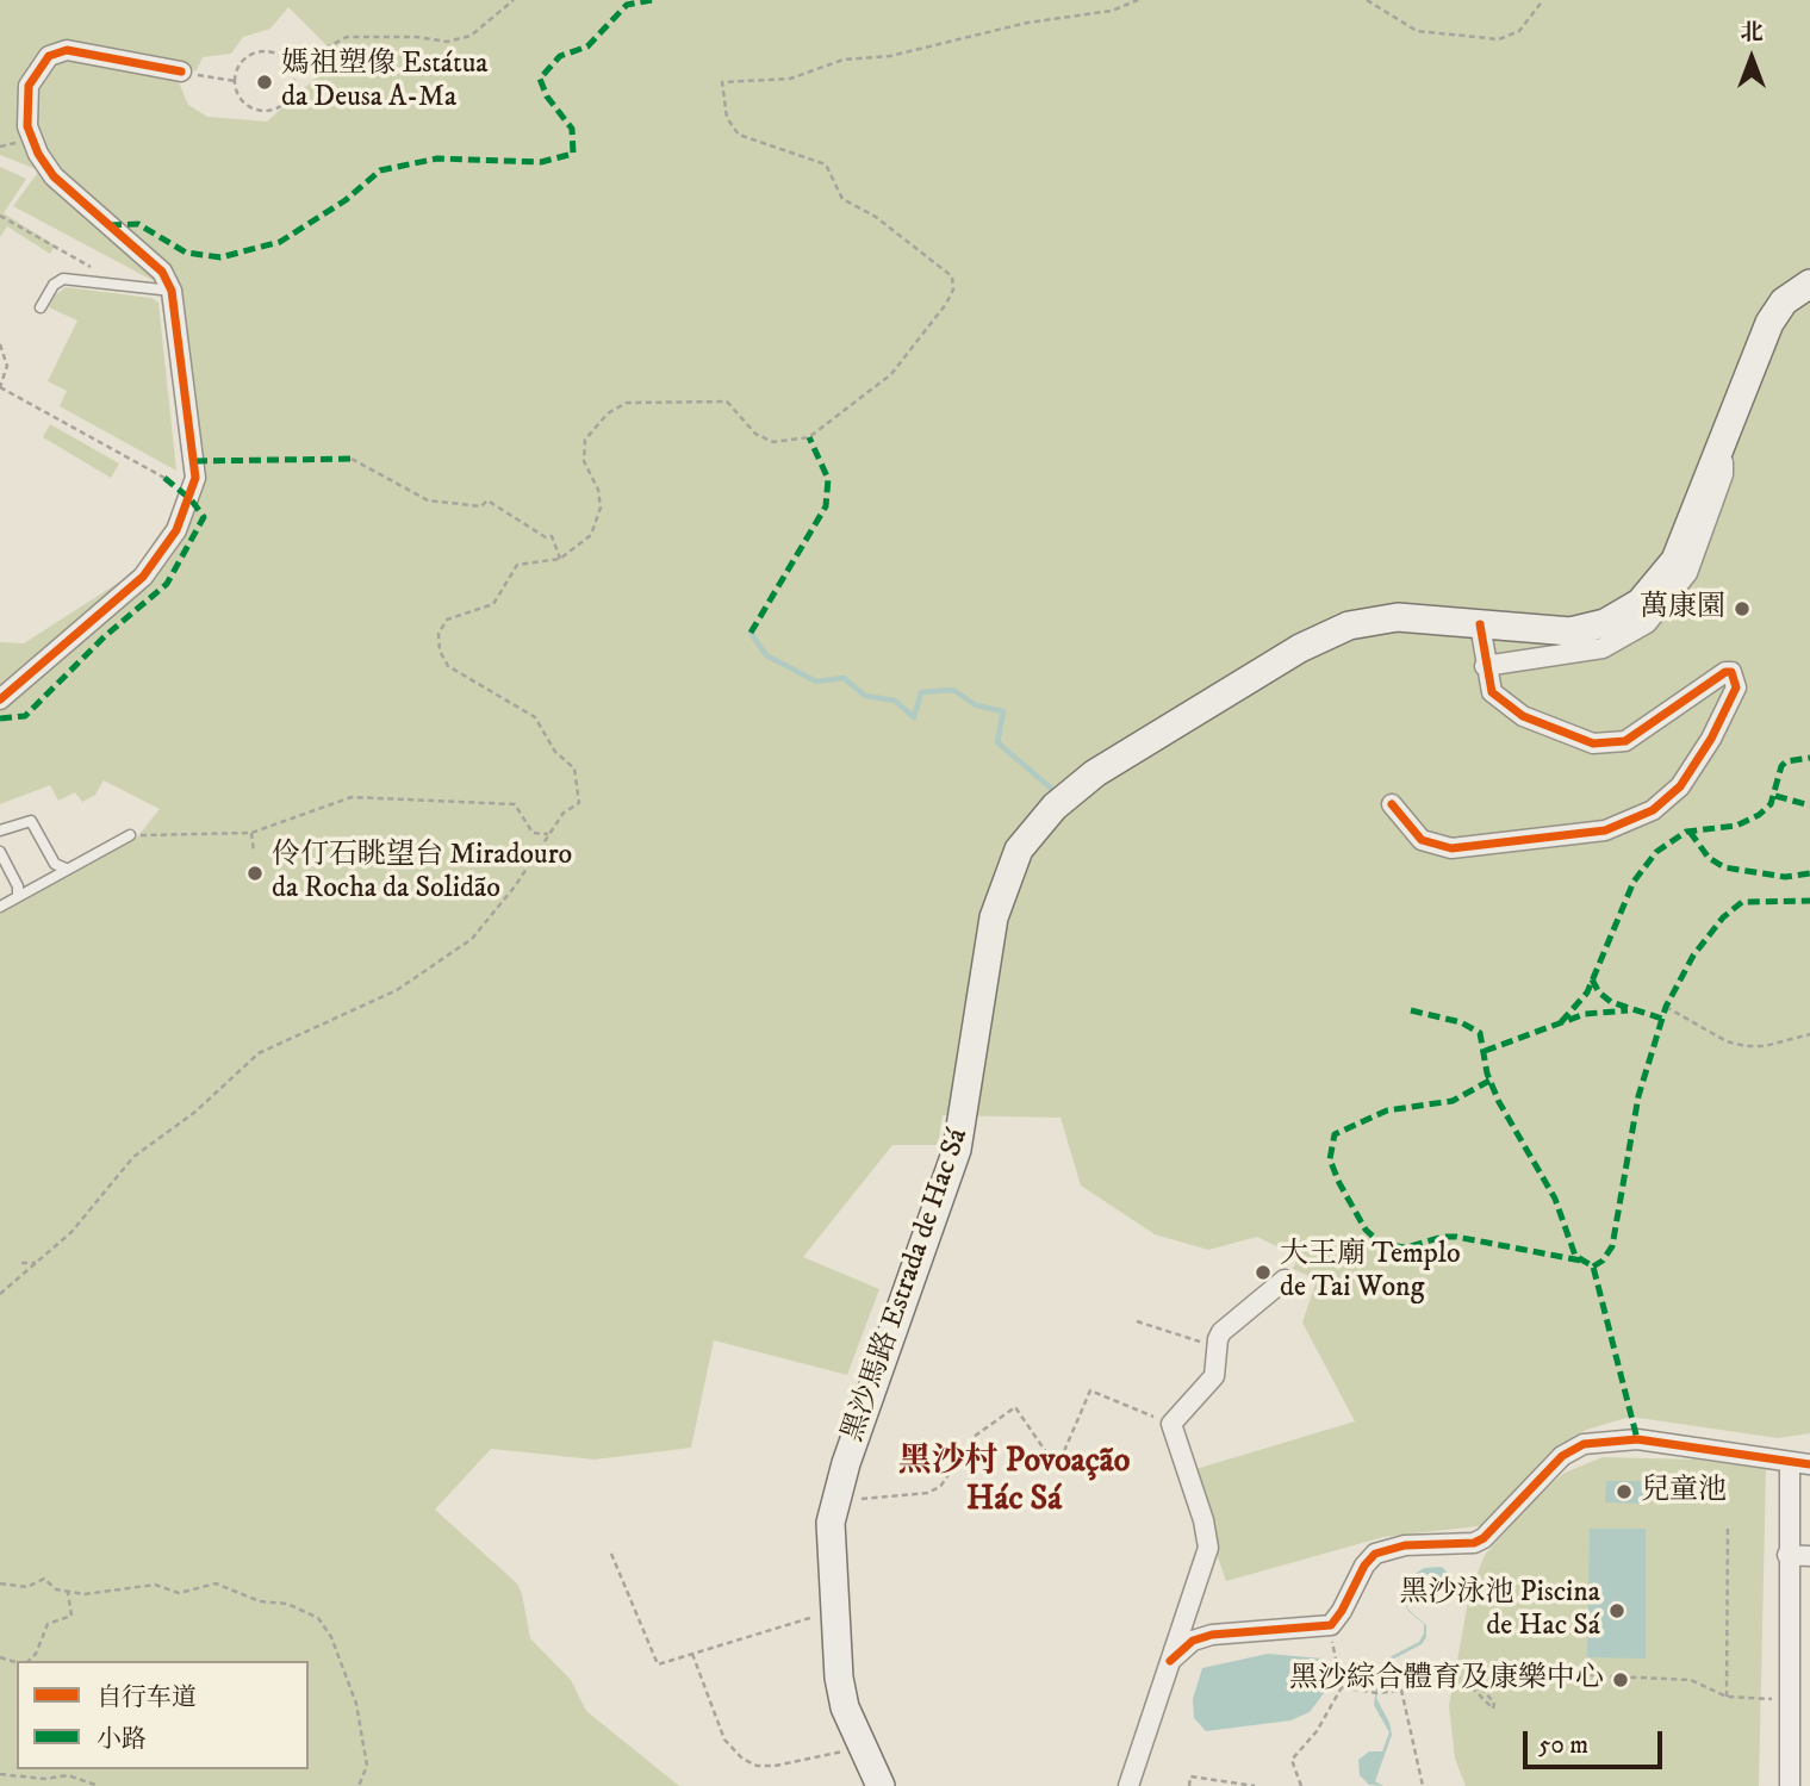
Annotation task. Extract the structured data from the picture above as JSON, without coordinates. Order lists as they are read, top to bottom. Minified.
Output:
{"streets":{"main road":["黑沙馬路 Estrada de Hac Sá"]},"districts":["黑沙村 Povoação Hác Sá"],"places":["媽祖塑像 Estátua da Deusa A-Ma","萬康園","伶仃石眺望台 Miradouro da Rocha da Solidão","大王廟 Templo de Tai Wong","兒童池","黑沙泳池 Piscina de Hac Sá","黑沙綜合體育及康樂中心"],"legend":["自行车道","小路"],"scale_bar":"50 m","north":"top"}
